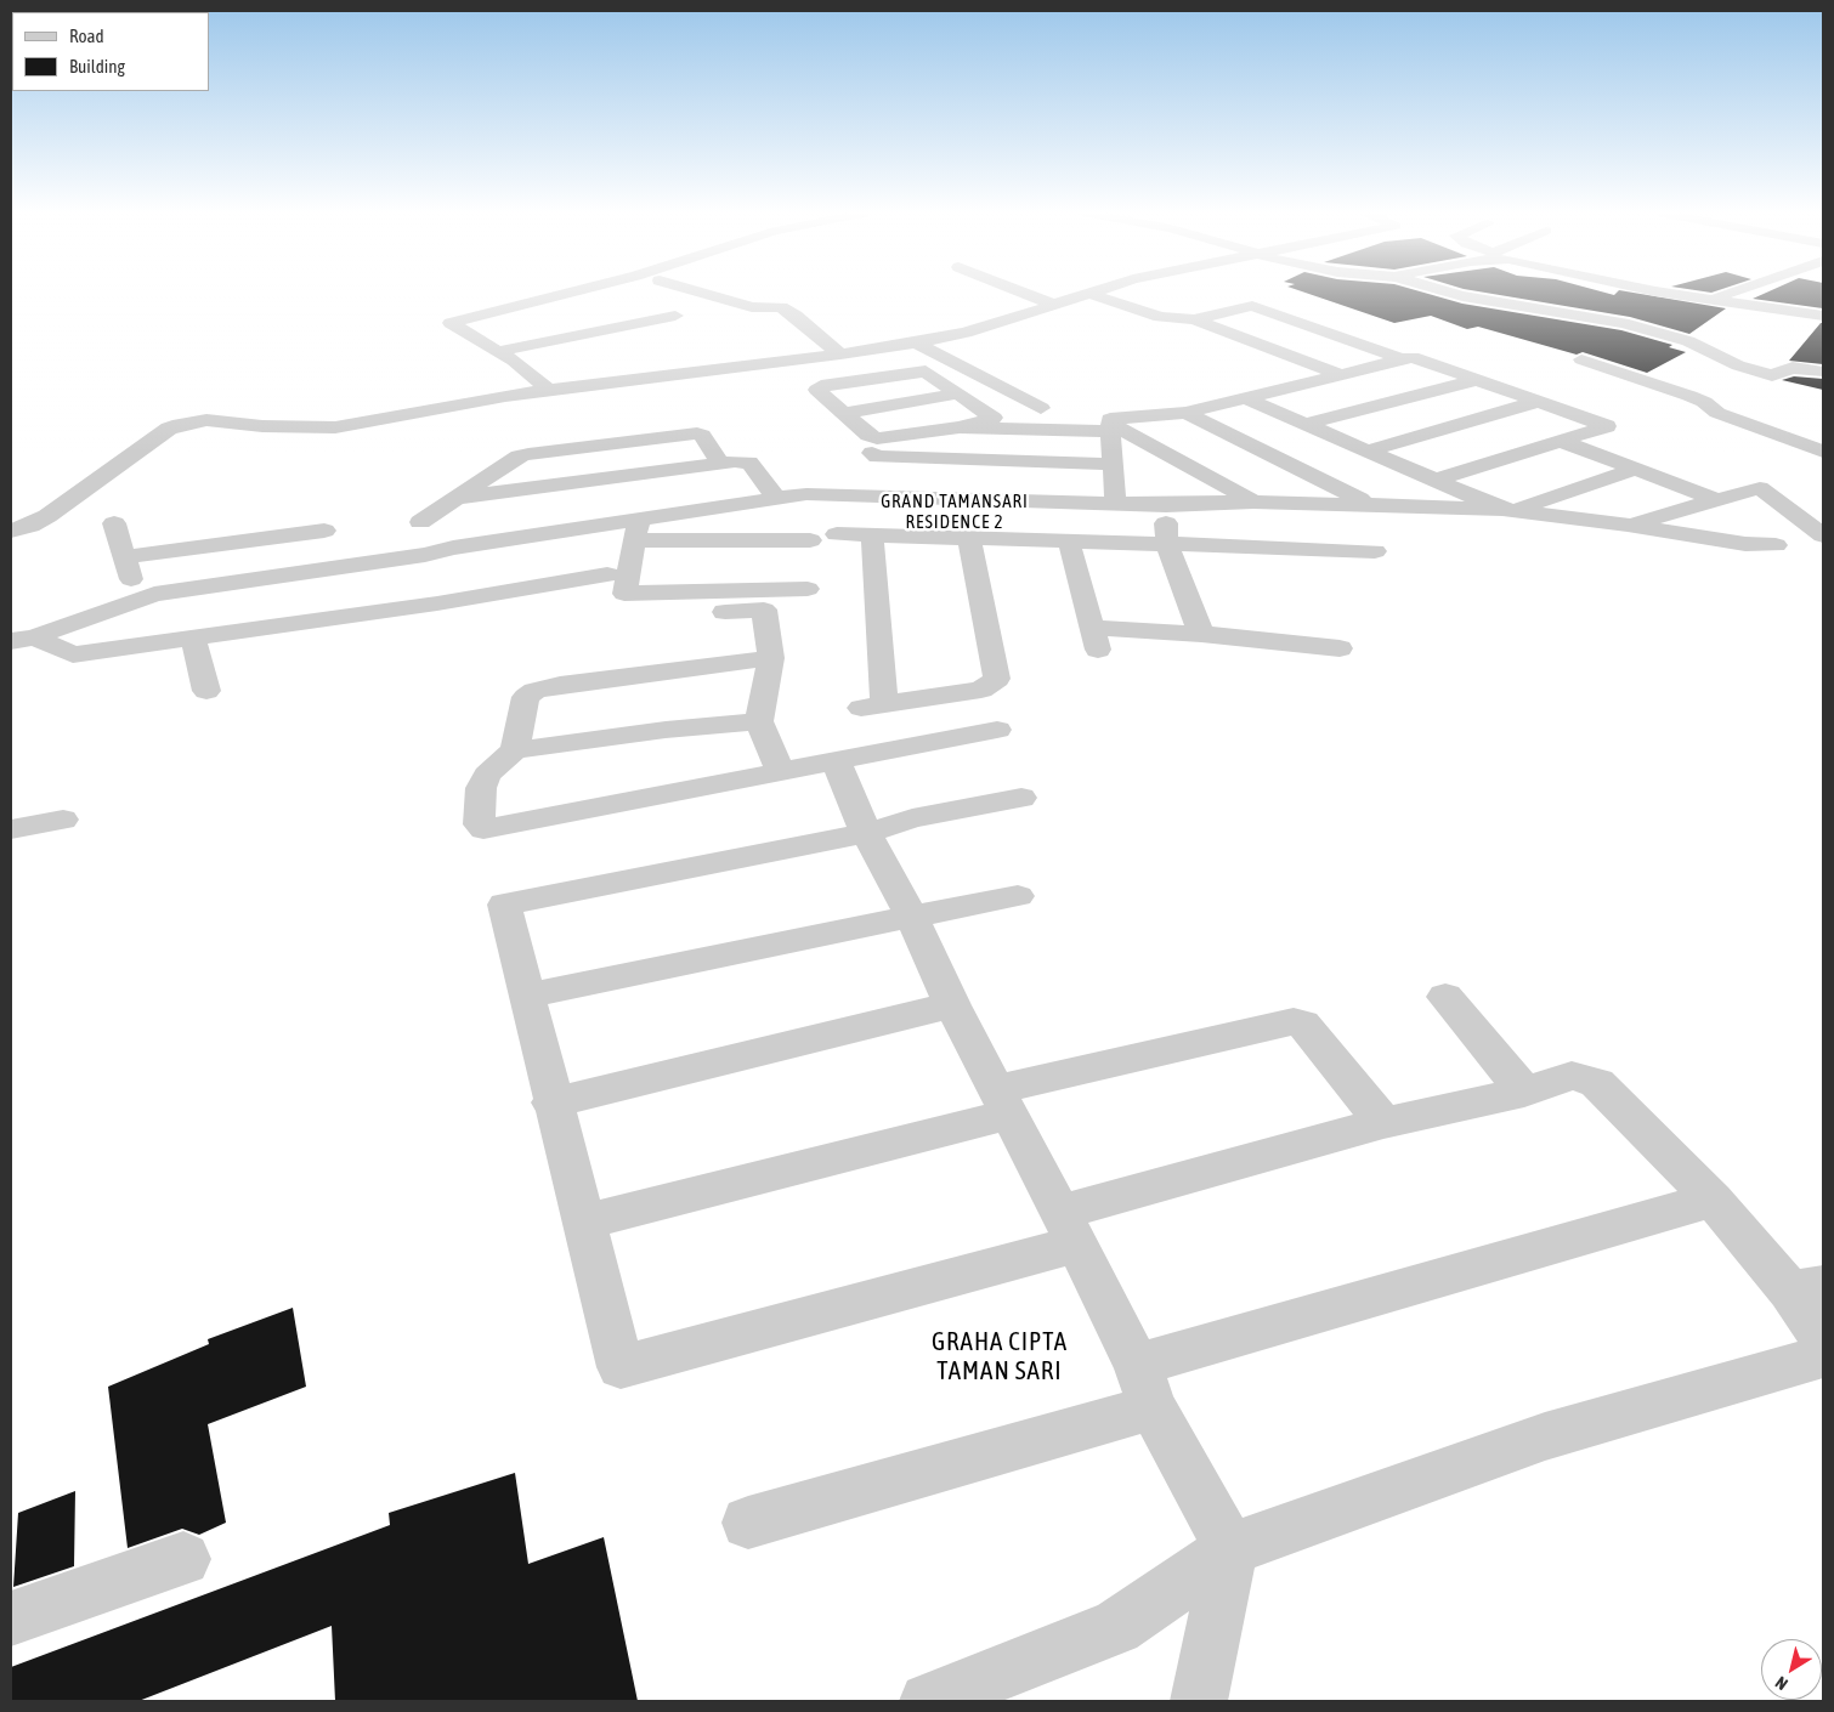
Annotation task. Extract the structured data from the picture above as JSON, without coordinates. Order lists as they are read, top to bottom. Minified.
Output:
{"districts":["GRAND TAMANSARI RESIDENCE 2","GRAHA CIPTA TAMAN SARI"],"legend":["Road","Building"],"north":"bottom left"}
